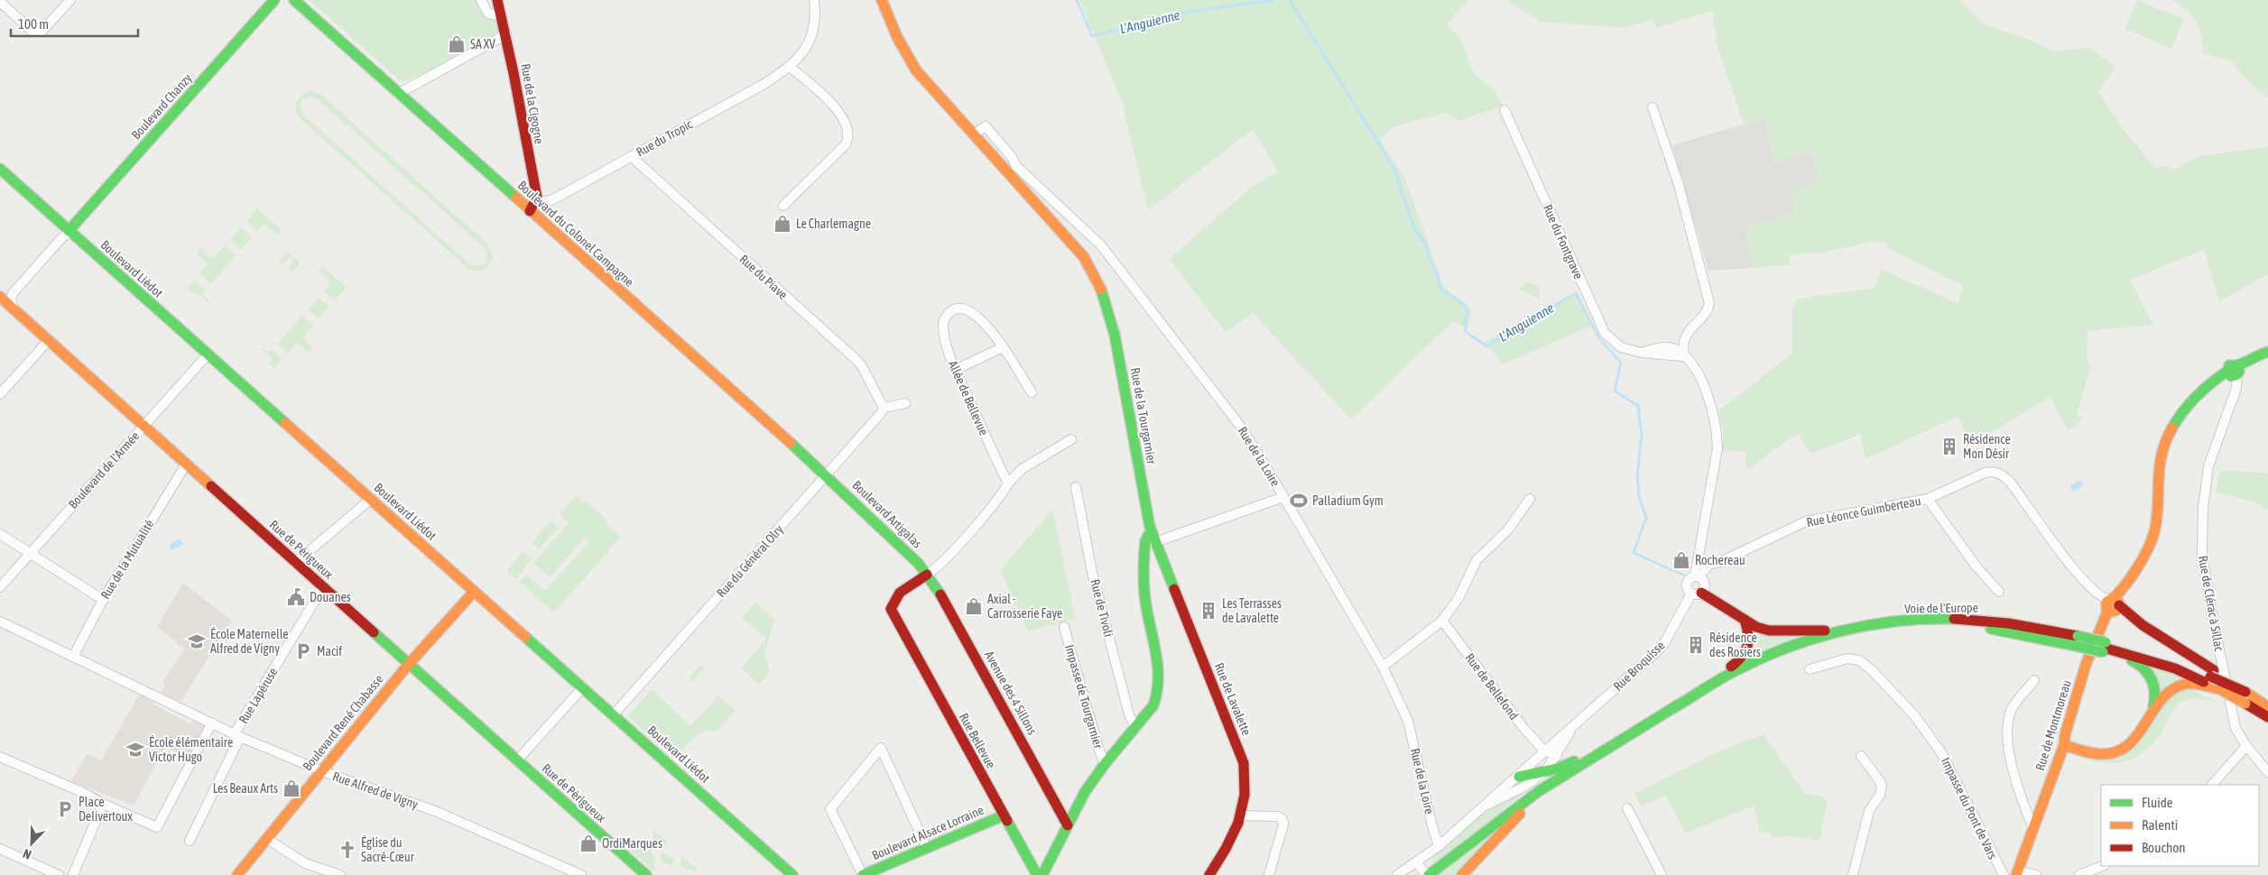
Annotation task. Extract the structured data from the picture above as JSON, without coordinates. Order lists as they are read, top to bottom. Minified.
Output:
{"streets":{"main road":["Rue de la Cigogne","Boulevard Chanzy","Boulevard du Colonel Campagne","Boulevard Liédot","Rue de la Tourgarnier","Boulevard Artigalas","Rue de Périgueux","Voie de l'Europe","Avenue des 4 Sillons","Rue de Lavalette","Boulevard René Chabasse","Rue de Montmoreau","Rue Bellevue","Boulevard Alsace Lorraine"],"street":["Rue du Tropic","Rue du Fontgrave","Rue du Piave","Allée de Bellevue","Rue de la Loire","Boulevard de l'Armée","Rue Léonce Guimberteau","Rue de la Mutualité","Rue du Général Olry","Rue de Clérac à Sillac","Rue de Tivoli","Rue Broquisse","Rue de Bellefond","Rue Lapéruse","Impasse de Tourgarnier","Rue Alfred de Vigny","Impasse du Pont de Vars"]},"crossings":[["Rue de la Cigogne","Rue du Tropic"],["Boulevard Chanzy","Boulevard Liédot"],["Boulevard Chanzy","Rue de Périgueux"],["Rue du Tropic","Rue du Piave"],["Boulevard du Colonel Campagne","Boulevard Artigalas"],["Boulevard du Colonel Campagne","Rue du Général Olry"],["Rue du Fontgrave","Rue Léonce Guimberteau"],["Rue du Fontgrave","Rue Broquisse"],["Boulevard Liédot","Boulevard de l'Armée"],["Boulevard Liédot","Rue du Général Olry"],["Boulevard Liédot","Boulevard René Chabasse"],["Rue du Piave","Rue du Général Olry"],["Rue de la Tourgarnier","Rue de la Loire"],["Rue de la Tourgarnier","Rue de Lavalette"],["Rue de la Loire","Rue Broquisse"],["Boulevard de l'Armée","Rue de Périgueux"],["Rue Léonce Guimberteau","Rue Broquisse"],["Rue Léonce Guimberteau","Rue de Montmoreau"],["Boulevard Artigalas","Rue du Général Olry"],["Boulevard Artigalas","Avenue des 4 Sillons"],["Rue de Périgueux","Rue de la Mutualité"],["Rue de Périgueux","Rue Lapéruse"],["Rue de Périgueux","Boulevard René Chabasse"],["Rue de la Mutualité","Rue Alfred de Vigny"],["Rue de Clérac à Sillac","Rue de Montmoreau"],["Rue Broquisse","Rue de Bellefond"],["Rue Lapéruse","Rue Alfred de Vigny"],["Boulevard René Chabasse","Rue Alfred de Vigny"],["Rue Bellevue","Boulevard Alsace Lorraine"]],"water":["L'Anguienne"],"places":{"shop":["SA XV","Le Charlemagne","Rochereau","Axial - Carrosserie Faye","Les Beaux Arts","OrdiMarques"],"building":["Résidence Mon Désir","Les Terrasses de Lavalette","Résidence des Rosiers"],"sports":["Palladium Gym"],"public building":["Douanes"],"school or university":["École Maternelle Alfred de Vigny","École élémentaire Victor Hugo"],"parking":["Macif","Place Delivertoux"],"church":["Église du Sacré-Cœur"]},"legend":["Fluide","Ralenti","Bouchon"],"scale_bar":"100 m","north":"bottom left"}
